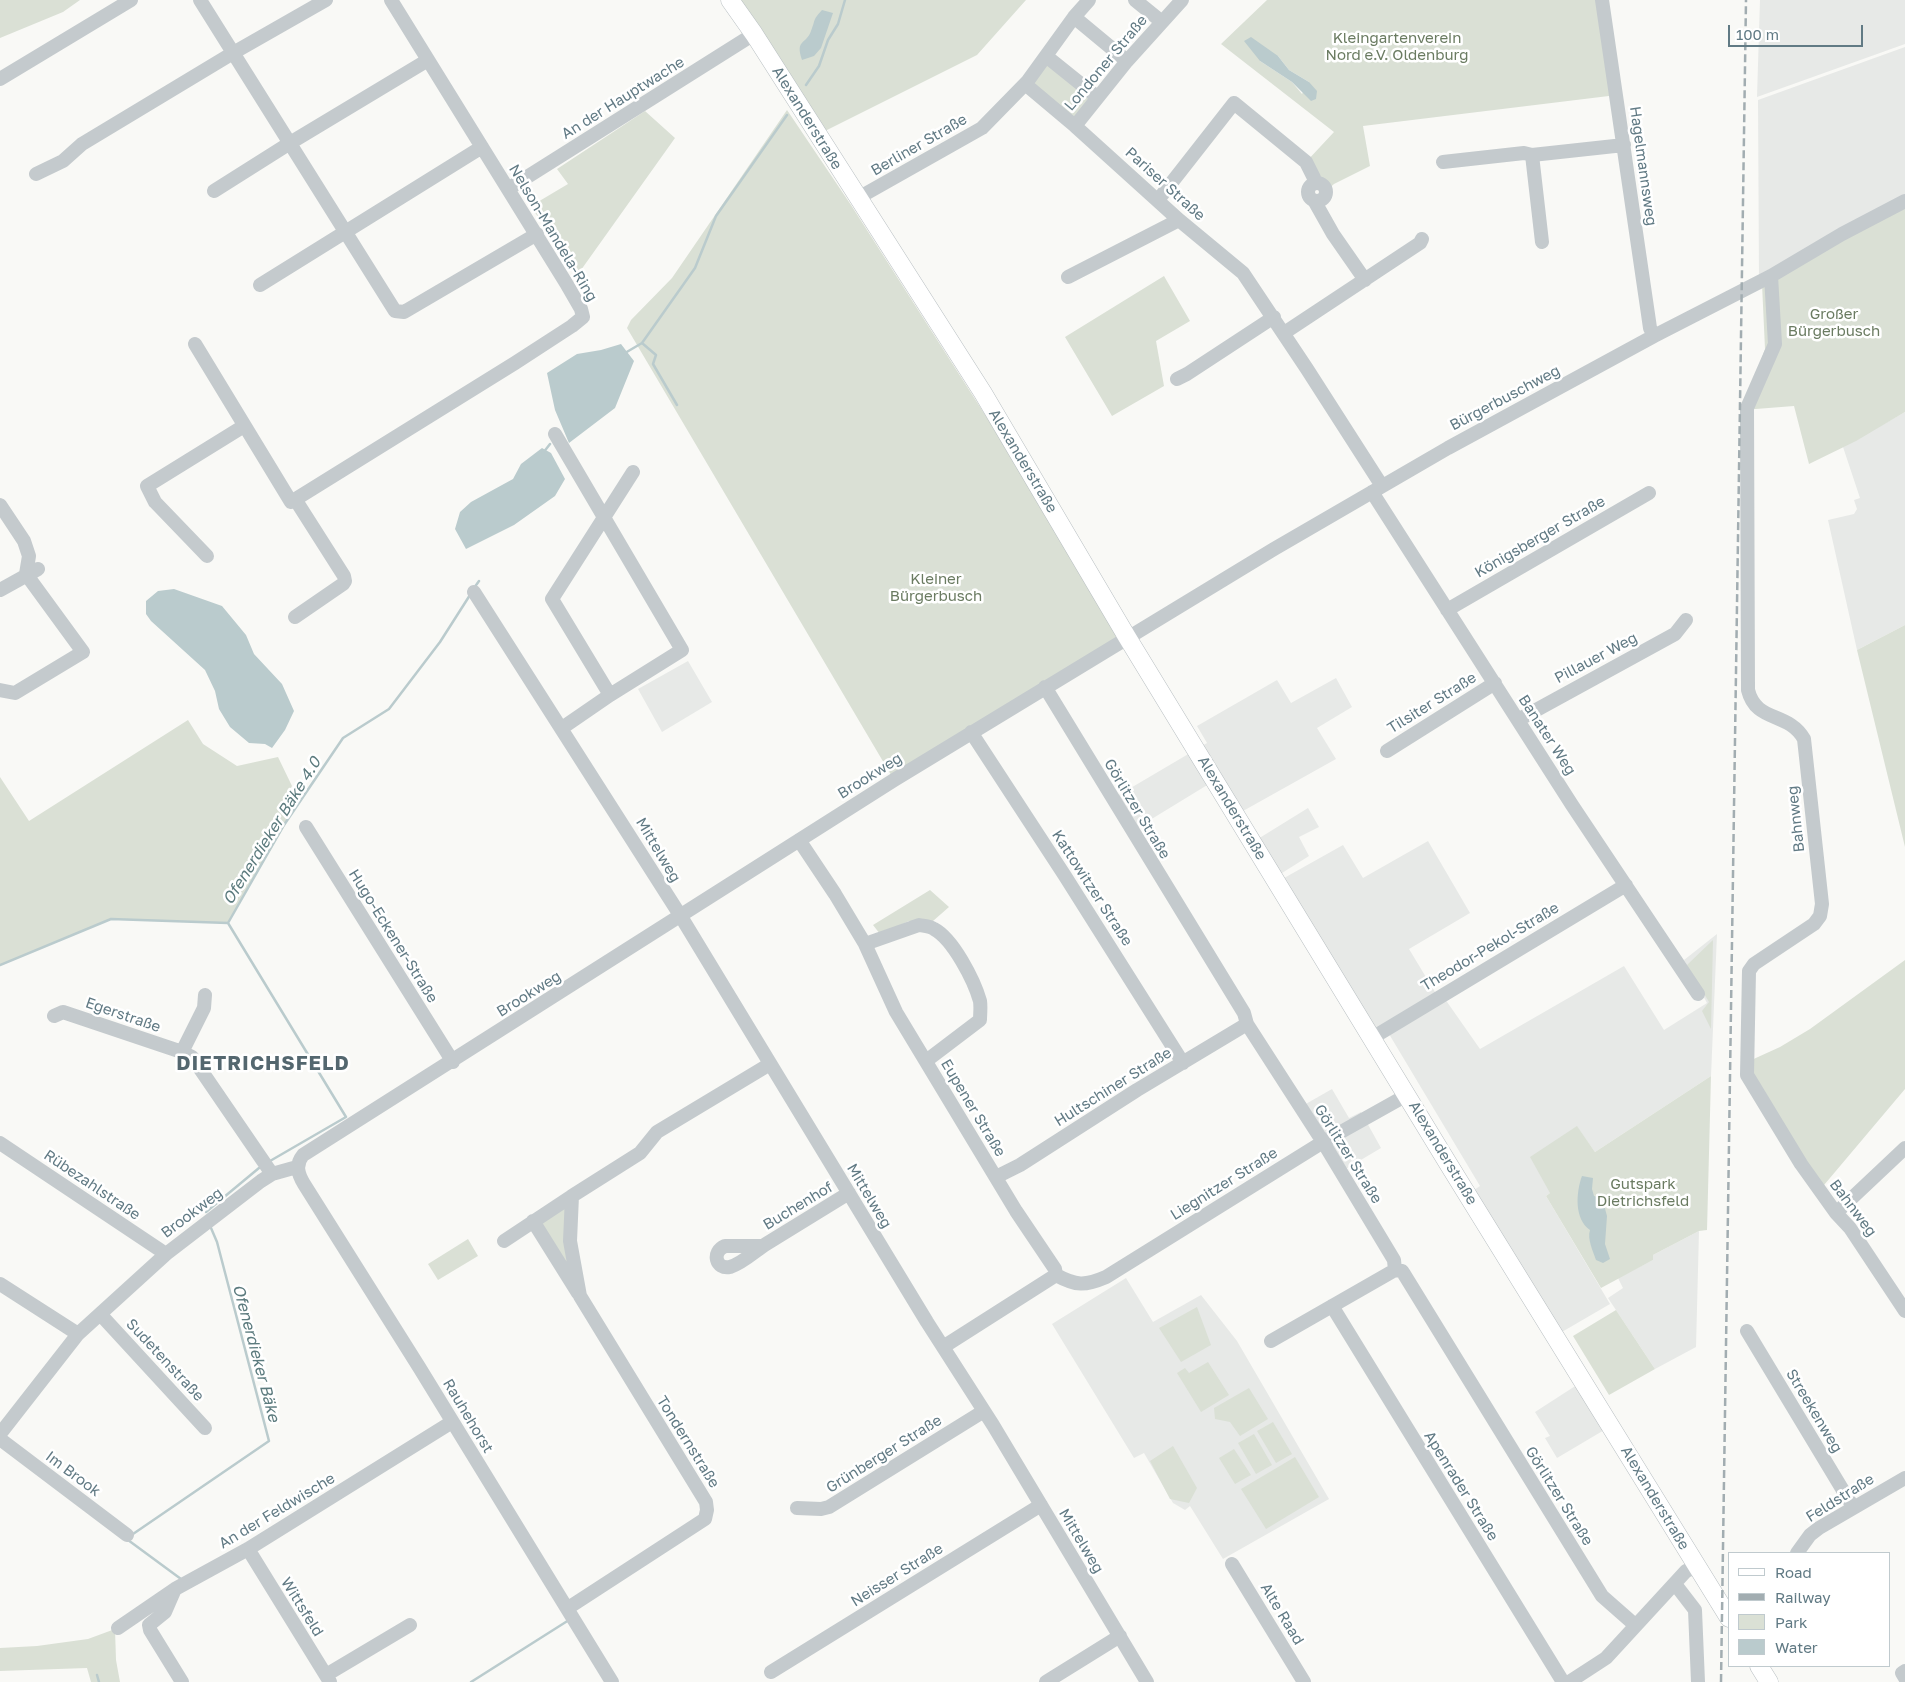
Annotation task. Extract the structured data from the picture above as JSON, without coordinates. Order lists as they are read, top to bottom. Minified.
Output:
{"streets":{"main road":["Alexanderstraße"],"street":["Londoner Straße","An der Hauptwache","Berliner Straße","Hagelmannsweg","Pariser Straße","Nelson-Mandela-Ring","Bürgerbuschweg","Königsberger Straße","Pillauer Weg","Tilsiter Straße","Banater Weg","Brookweg","Görlitzer Straße","Bahnweg","Mittelweg","Kattowitzer Straße","Hugo-Eckener-Straße","Theodor-Pekol-Straße","Egerstraße","Hultschiner Straße","Eupener Straße","Liegnitzer Straße","Rübezahlstraße","Buchenhof","Sudetenstraße","Streekenweg","Rauhehorst","Tondernstraße","Grünberger Straße","Im Brook","Apenrader Straße","Feldstraße","An der Feldwische","Neisser Straße","Wittsfeld","Alte Raad"]},"crossings":[["Londoner Straße","Pariser Straße"],["An der Hauptwache","Alexanderstraße"],["An der Hauptwache","Nelson-Mandela-Ring"],["Alexanderstraße","Berliner Straße"],["Alexanderstraße","Bürgerbuschweg"],["Alexanderstraße","Brookweg"],["Alexanderstraße","Theodor-Pekol-Straße"],["Alexanderstraße","Liegnitzer Straße"],["Berliner Straße","Pariser Straße"],["Hagelmannsweg","Bürgerbuschweg"],["Pariser Straße","Bürgerbuschweg"],["Pariser Straße","Banater Weg"],["Bürgerbuschweg","Banater Weg"],["Bürgerbuschweg","Brookweg"],["Bürgerbuschweg","Bahnweg"],["Königsberger Straße","Banater Weg"],["Pillauer Weg","Banater Weg"],["Tilsiter Straße","Banater Weg"],["Banater Weg","Theodor-Pekol-Straße"],["Brookweg","Görlitzer Straße"],["Brookweg","Mittelweg"],["Brookweg","Kattowitzer Straße"],["Brookweg","Hugo-Eckener-Straße"],["Brookweg","Egerstraße"],["Brookweg","Eupener Straße"],["Brookweg","Rübezahlstraße"],["Brookweg","Sudetenstraße"],["Brookweg","Rauhehorst"],["Görlitzer Straße","Hultschiner Straße"],["Görlitzer Straße","Liegnitzer Straße"],["Mittelweg","Buchenhof"],["Mittelweg","Grünberger Straße"],["Mittelweg","Neisser Straße"],["Kattowitzer Straße","Hultschiner Straße"],["Hultschiner Straße","Eupener Straße"],["Eupener Straße","Liegnitzer Straße"],["Streekenweg","Feldstraße"],["Rauhehorst","Tondernstraße"],["Rauhehorst","An der Feldwische"],["An der Feldwische","Wittsfeld"]],"districts":["DIETRICHSFELD"],"water":["Ofenerdieker Bäke 4.0","Ofenerdieker Bäke"],"parks":["Kleingartenverein Nord e.V. Oldenburg","Großer Bürgerbusch","Kleiner Bürgerbusch","Gutspark Dietrichsfeld"],"legend":["Road","Railway","Park","Water"],"scale_bar":"100 m"}
